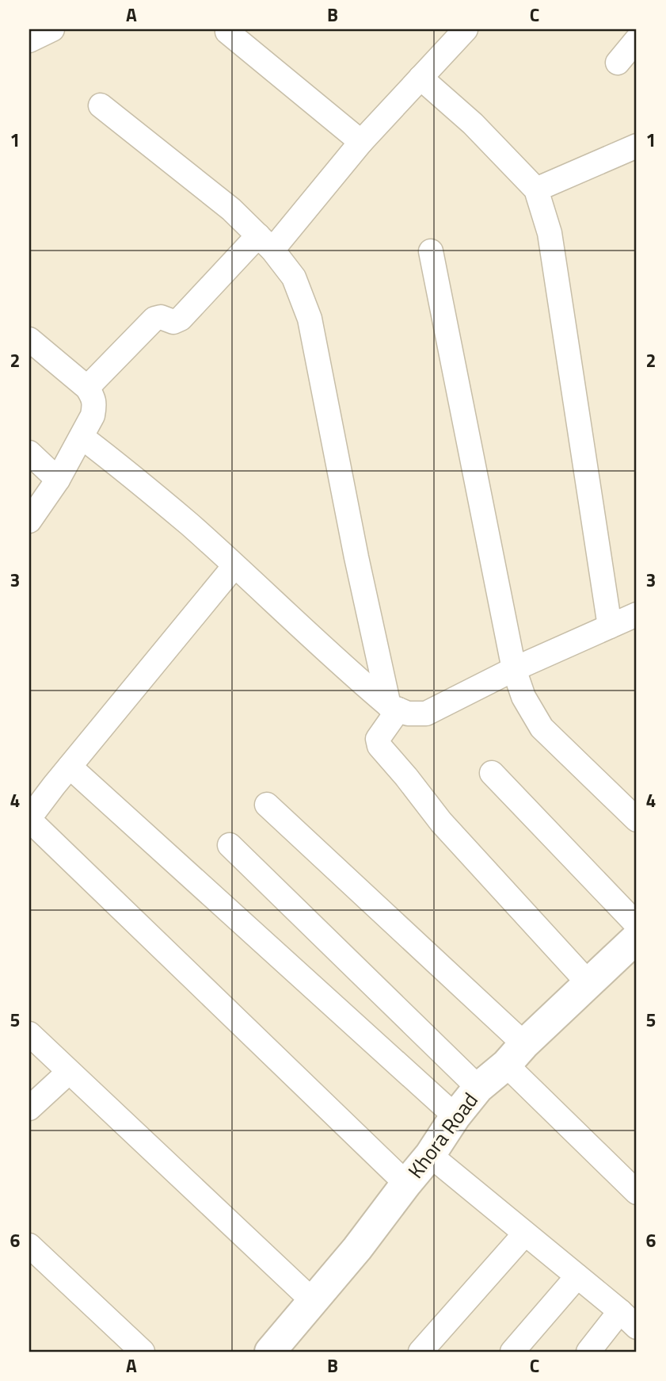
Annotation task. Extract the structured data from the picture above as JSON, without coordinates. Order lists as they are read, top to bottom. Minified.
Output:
{"streets":{"street":["Khora Road"]},"grid":{"columns":["A","B","C"],"rows":["1","2","3","4","5","6"]}}
